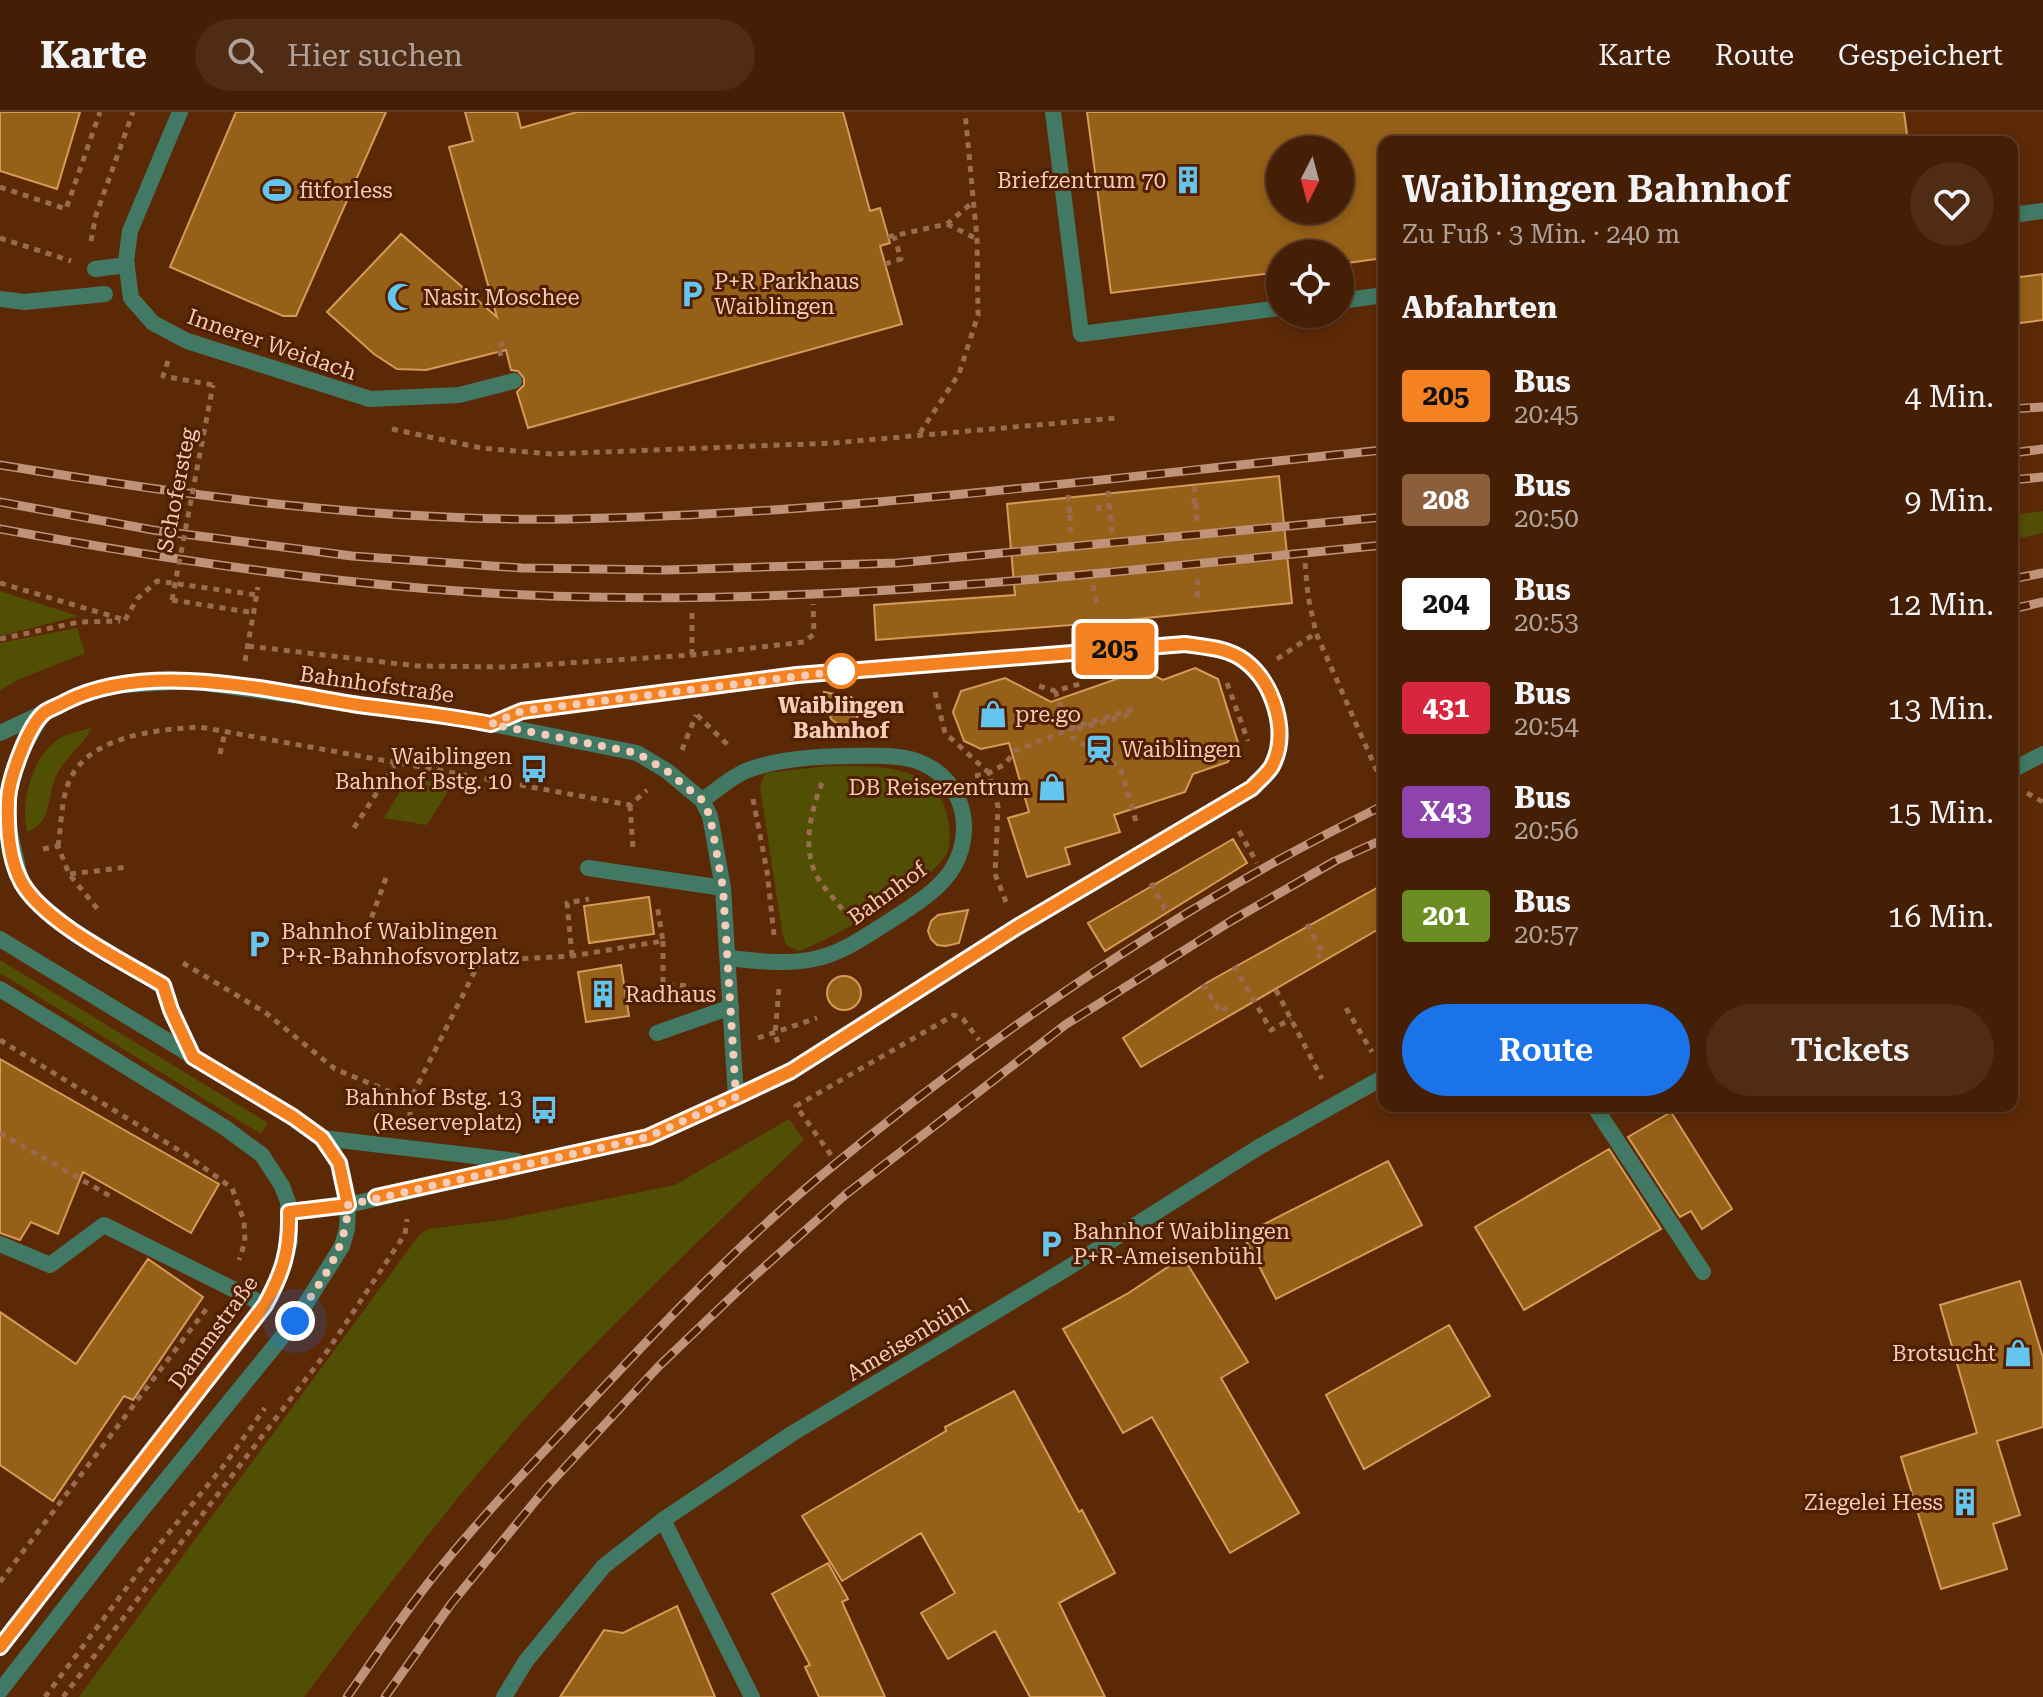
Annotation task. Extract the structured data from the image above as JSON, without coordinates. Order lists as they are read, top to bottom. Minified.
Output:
{"streets":{"street":["Innerer Weidach","Bahnhofstraße","Bahnhof","Dammstraße","Ameisenbühl"],"path":["Schofersteg"]},"crossings":[["Bahnhofstraße","Bahnhof"]],"places":{"building":["Briefzentrum 70","Radhaus","Ziegelei Hess"],"sports":["fitforless"],"parking":["P+R Parkhaus Waiblingen","Bahnhof Waiblingen P+R-Bahnhofsvorplatz","Bahnhof Waiblingen P+R-Ameisenbühl"],"mosque":["Nasir Moschee"],"other":["Waiblingen Bahnhof"],"shop":["pre.go","DB Reisezentrum","Brotsucht"],"station":["Waiblingen"],"bus stop":["Waiblingen Bahnhof Bstg. 10","Bahnhof Bstg. 13 (Reserveplatz)"]},"lines":["bus line 205"],"north":"bottom","page":{"header":"Karte","search":"Hier suchen","nav":["Karte","Route","Gespeichert"],"on_map":"205","heading":[["Waiblingen Bahnhof","Zu Fuß · 3 Min. · 240 m"],"Abfahrten"],"list":[{"mark":"205","name":"Bus","note":"20:45","value":"4 Min."},{"mark":"208","name":"Bus","note":"20:50","value":"9 Min."},{"mark":"204","name":"Bus","note":"20:53","value":"12 Min."},{"mark":"431","name":"Bus","note":"20:54","value":"13 Min."},{"mark":"X43","name":"Bus","note":"20:56","value":"15 Min."},{"mark":"201","name":"Bus","note":"20:57","value":"16 Min."}],"buttons":["Route","Tickets"]}}
